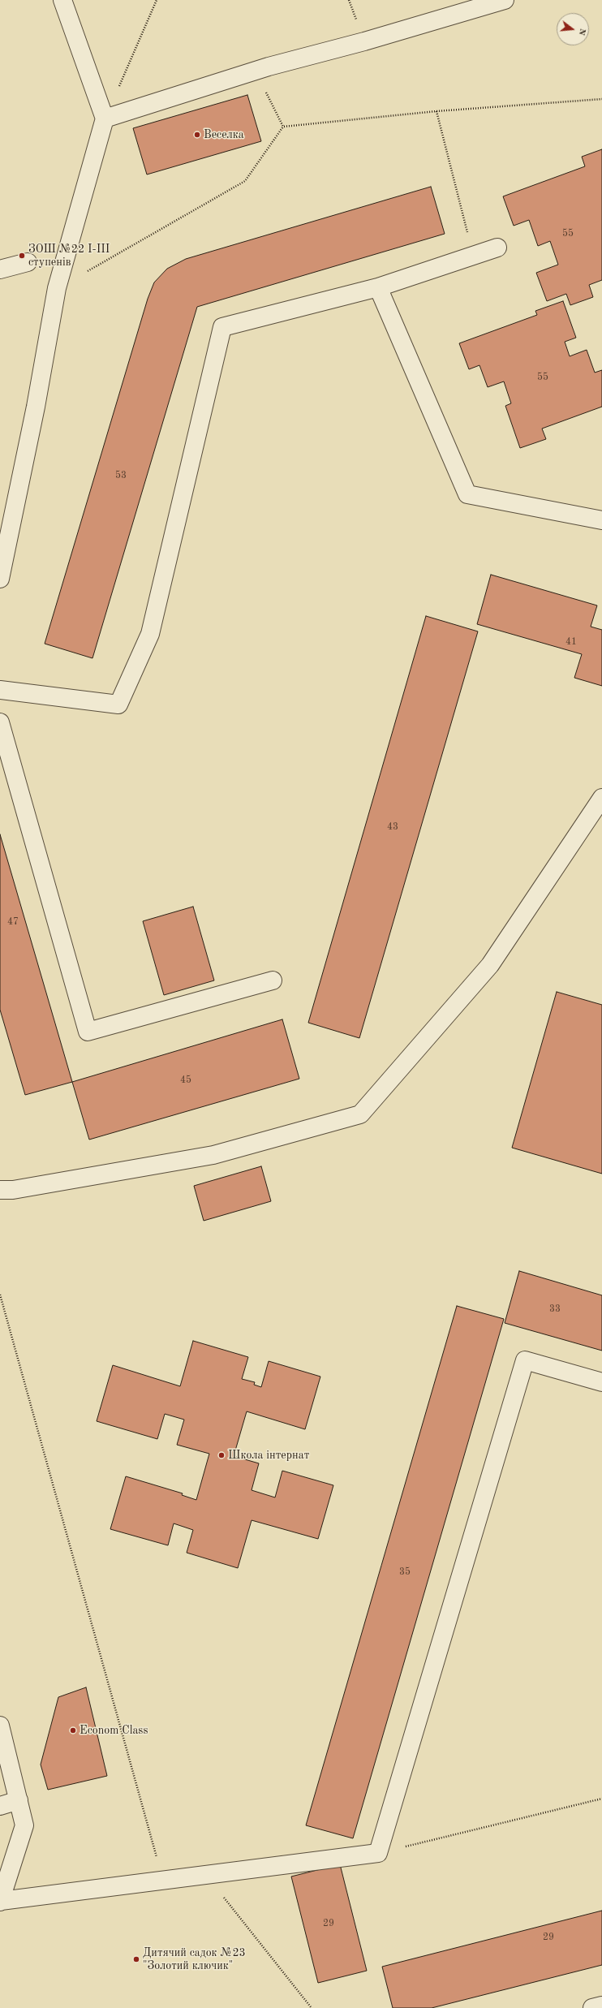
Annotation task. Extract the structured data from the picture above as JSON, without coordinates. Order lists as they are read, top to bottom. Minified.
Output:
{"places":["Веселка","ЗОШ №22 І-ІІІ ступенів","Школа інтернат","Econom Class","Дитячий садок №23 \"Золотий ключик\""],"house_numbers":["55","55","53","41","43","47","45","33","35","29","29"],"north":"right"}
